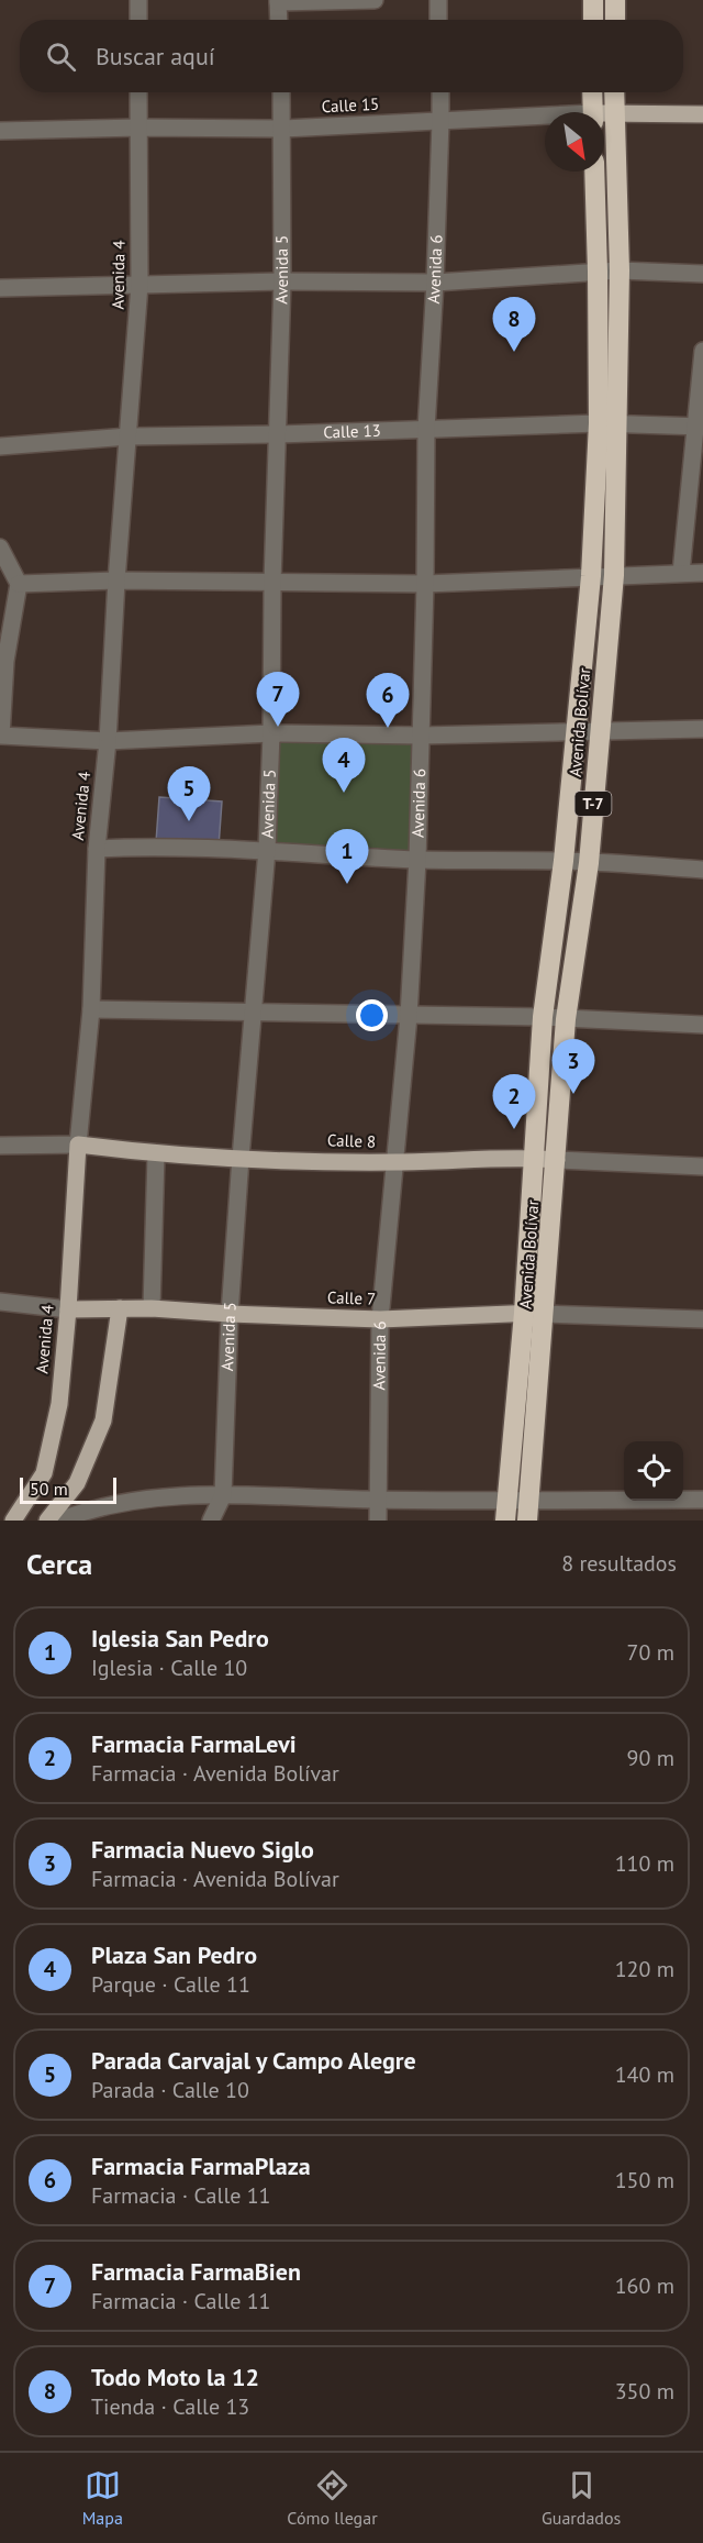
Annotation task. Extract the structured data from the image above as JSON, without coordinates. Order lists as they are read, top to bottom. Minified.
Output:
{"streets":{"highway":["Avenida Bolívar","T-7"],"main road":["Calle 15","Avenida 4","Calle 8","Calle 7"],"street":["Avenida 6","Avenida 5","Calle 13"]},"crossings":[["Calle 15","Avenida 6"],["Calle 15","Avenida 5"],["Calle 15","Avenida 4"],["Calle 15","Avenida Bolívar"],["Avenida 6","Calle 13"],["Avenida 6","Calle 8"],["Avenida 6","Calle 7"],["Avenida 5","Calle 13"],["Avenida 5","Calle 8"],["Avenida 5","Calle 7"],["Avenida 4","Calle 13"],["Avenida 4","Calle 8"],["Avenida 4","Calle 7"],["Calle 13","Avenida Bolívar"],["Avenida Bolívar","Calle 8"],["Avenida Bolívar","Calle 7"]],"scale_bar":"50 m","north":"bottom right","page":{"search":"Buscar aquí","pins":["8","7","6","4","5","1","3","2"],"scale":"50 m","heading":["Cerca","8 resultados"],"list":[{"mark":"1","name":"Iglesia San Pedro","note":"Iglesia · Calle 10","value":"70 m"},{"mark":"2","name":"Farmacia FarmaLevi","note":"Farmacia · Avenida Bolívar","value":"90 m"},{"mark":"3","name":"Farmacia Nuevo Siglo","note":"Farmacia · Avenida Bolívar","value":"110 m"},{"mark":"4","name":"Plaza San Pedro","note":"Parque · Calle 11","value":"120 m"},{"mark":"5","name":"Parada Carvajal y Campo Alegre","note":"Parada · Calle 10","value":"140 m"},{"mark":"6","name":"Farmacia FarmaPlaza","note":"Farmacia · Calle 11","value":"150 m"},{"mark":"7","name":"Farmacia FarmaBien","note":"Farmacia · Calle 11","value":"160 m"},{"mark":"8","name":"Todo Moto la 12","note":"Tienda · Calle 13","value":"350 m"}],"nav":["Mapa","Cómo llegar","Guardados"]}}
